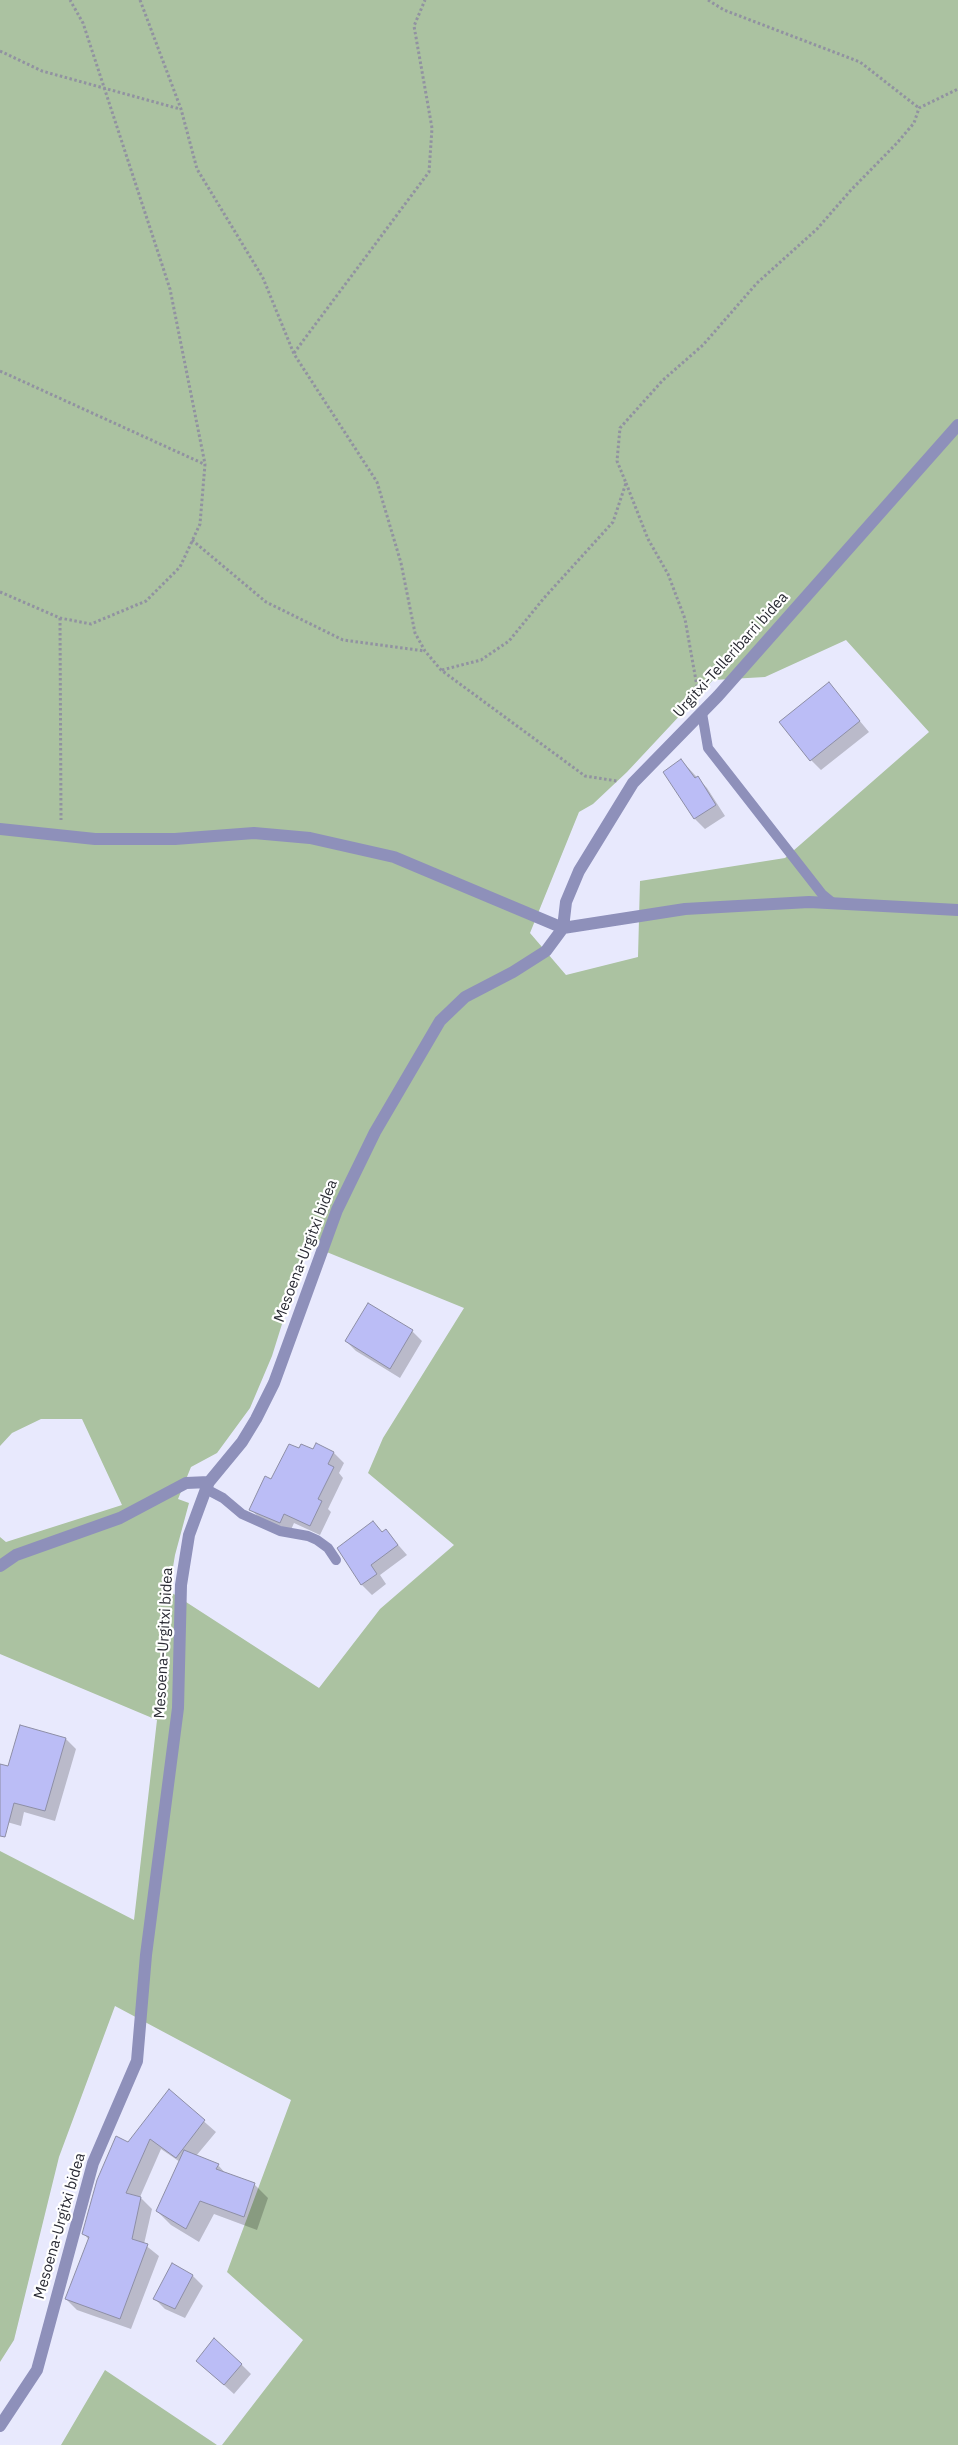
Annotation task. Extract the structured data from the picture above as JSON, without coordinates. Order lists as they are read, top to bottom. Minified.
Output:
{"streets":{"street":["Urgitxi-Telleribarri bidea","Mesoena-Urgitxi bidea"]},"crossings":[["Urgitxi-Telleribarri bidea","Mesoena-Urgitxi bidea"]]}
